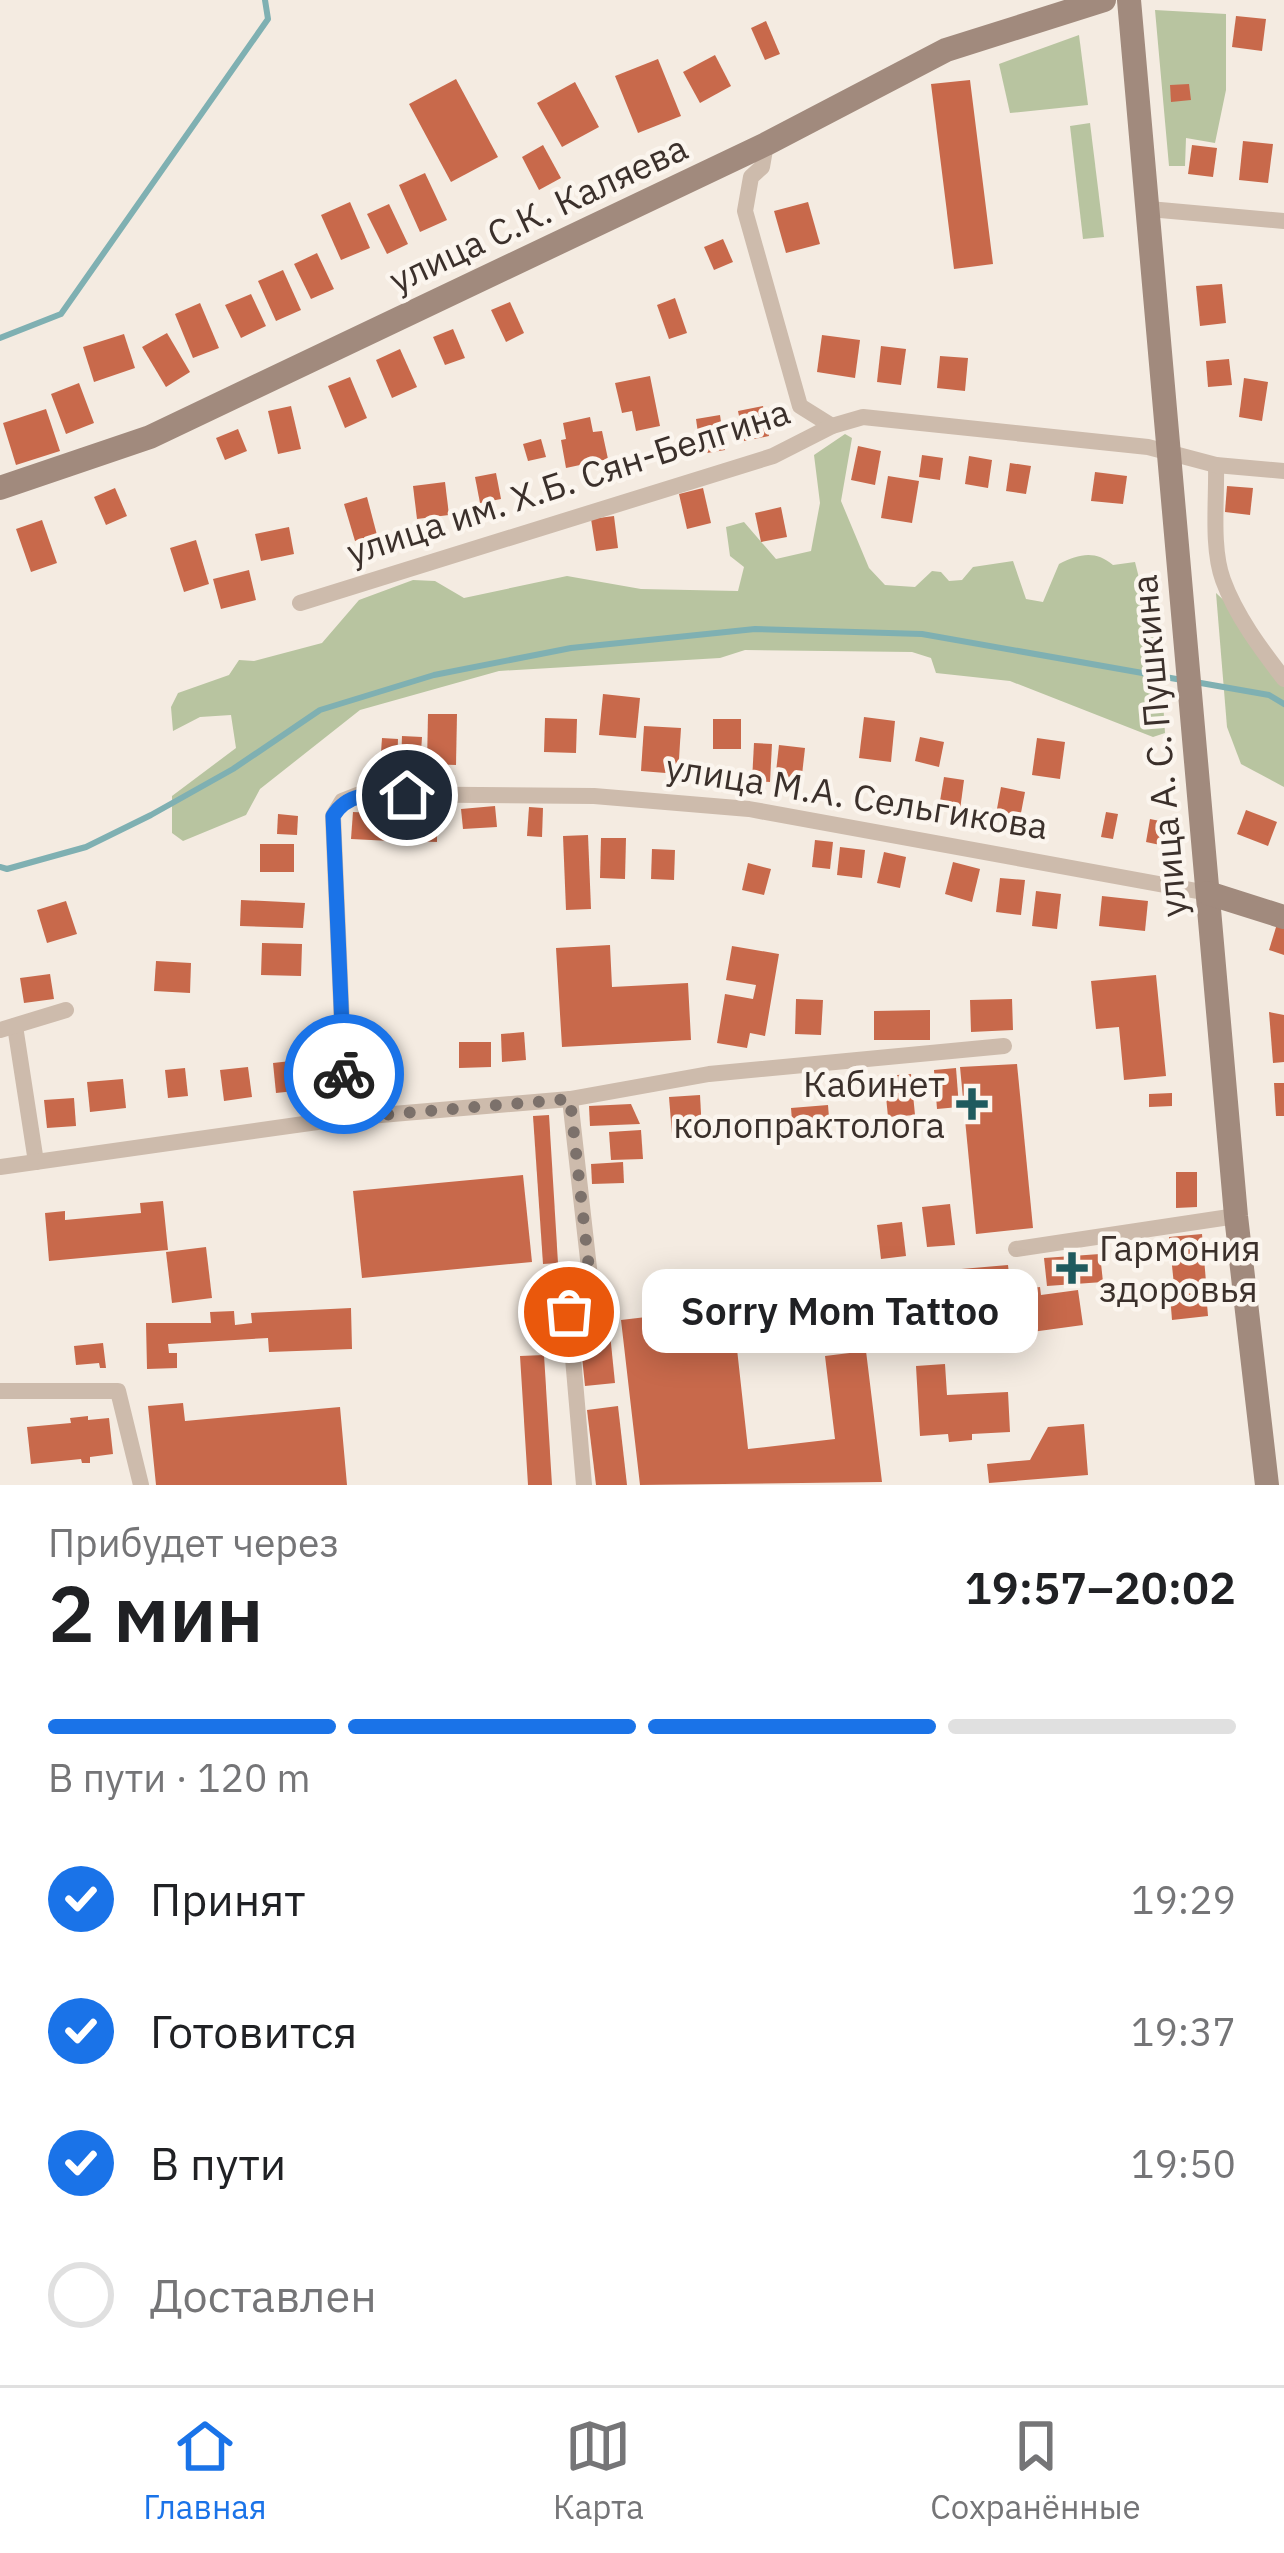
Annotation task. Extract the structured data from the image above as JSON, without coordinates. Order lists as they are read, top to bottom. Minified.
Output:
{"streets":{"main road":["улица С.К. Каляева","улица А. С. Пушкина","улица М.А. Сельгикова"],"street":["улица им. Х.Б. Сян-Белгина"]},"crossings":[["улица им. Х.Б. Сян-Белгина","улица А. С. Пушкина"],["улица А. С. Пушкина","улица М.А. Сельгикова"]],"places":{"health":["Кабинет колопрактолога","Гармония здоровья"],"other":["Sorry Mom Tattoo"]},"page":{"bubble":"Sorry Mom Tattoo","heading":["2 мин","Прибудет через","19:57–20:02"],"bar":"В пути · 120 m","list":[["Принят","19:29"],["Готовится","19:37"],["В пути","19:50"],"Доставлен"],"tabs":["Главная","Карта","Сохранённые"]}}
